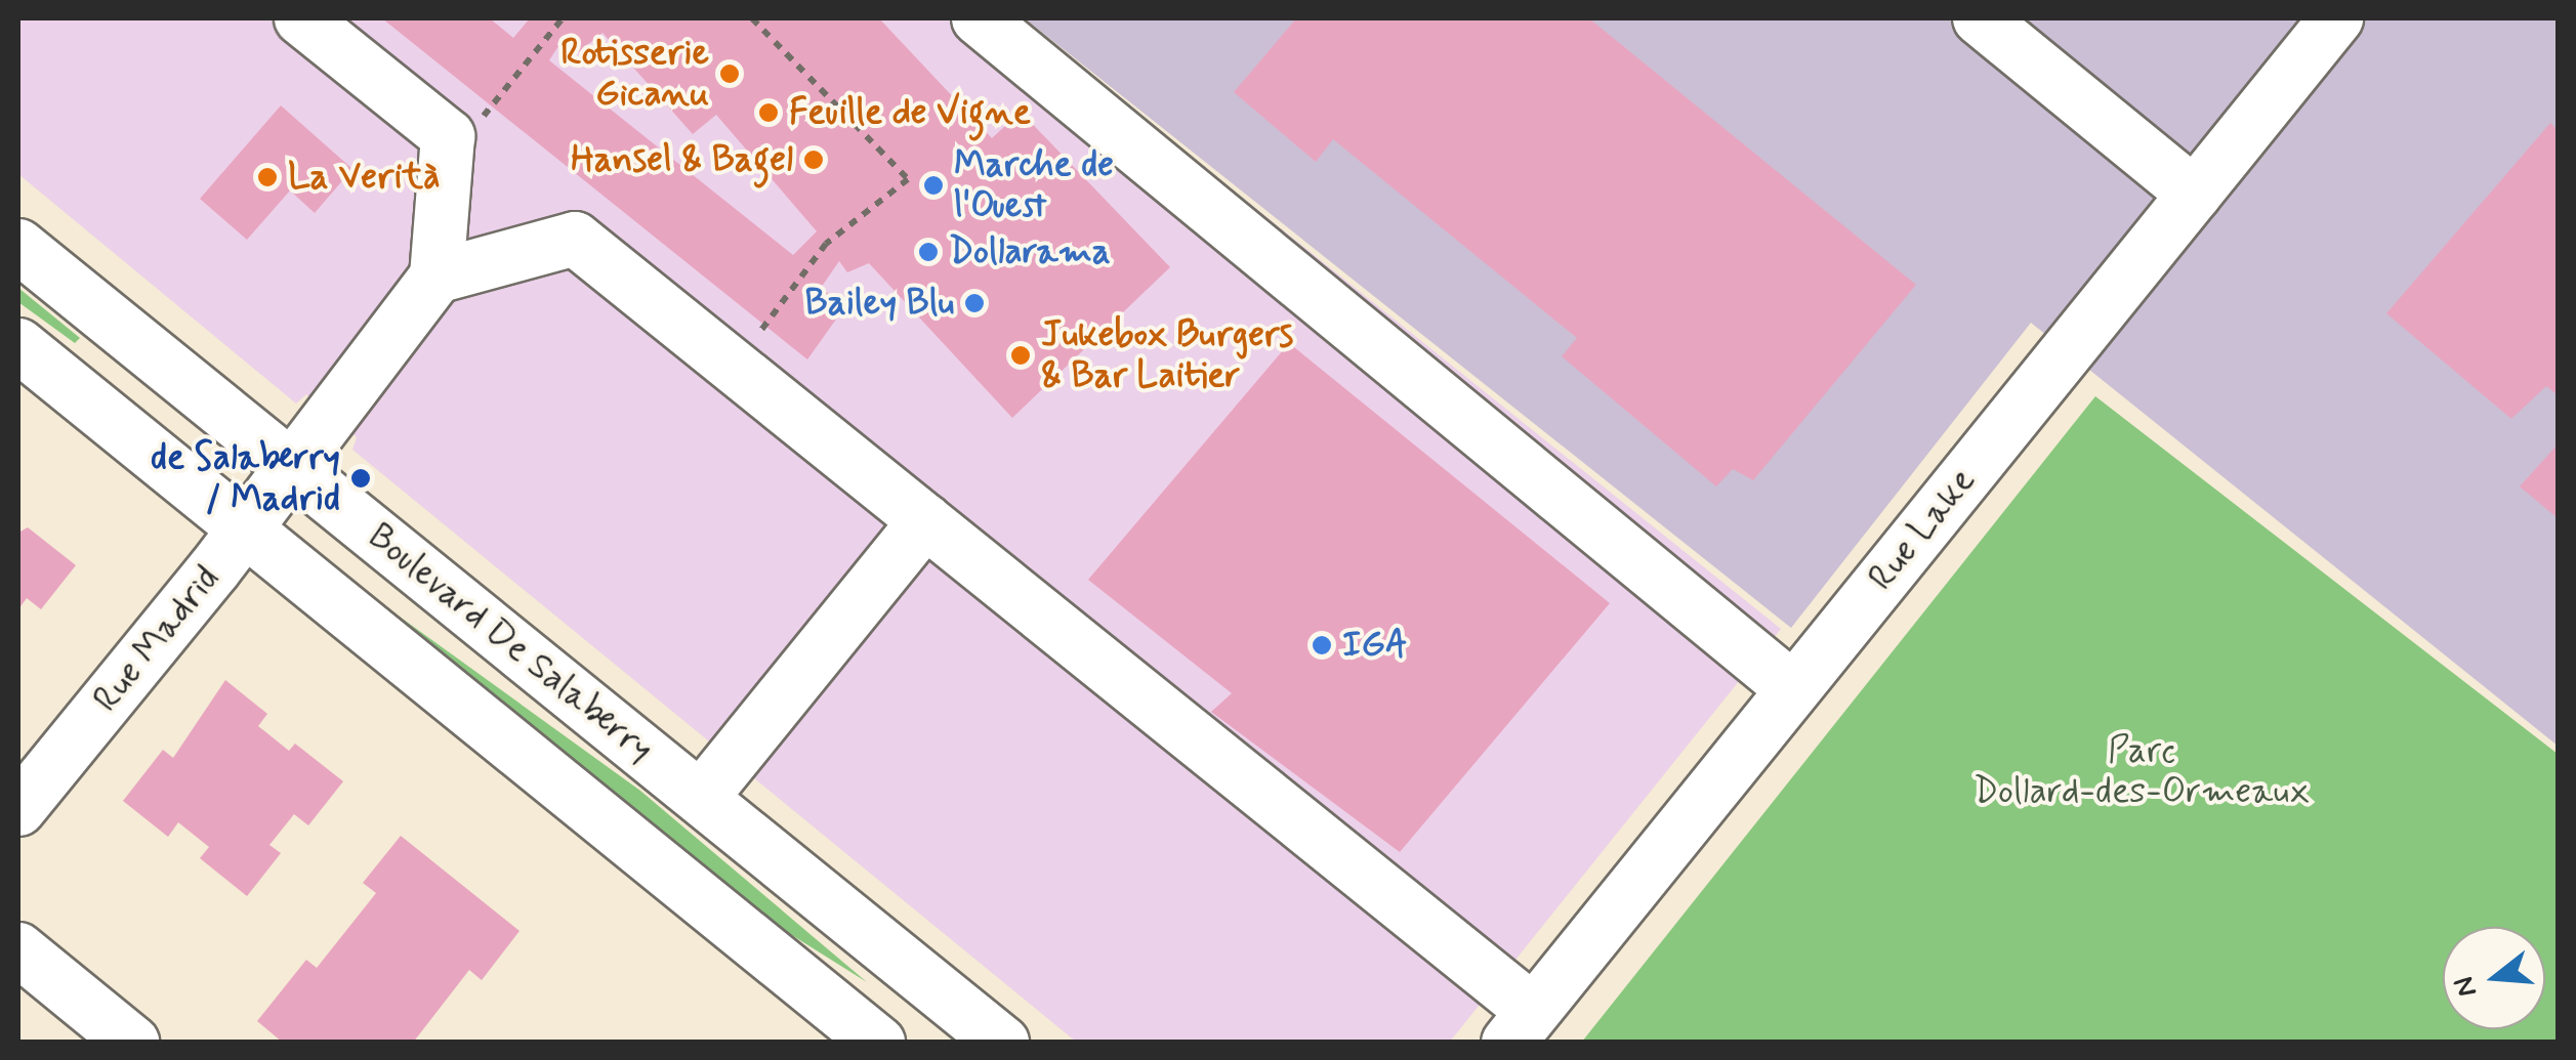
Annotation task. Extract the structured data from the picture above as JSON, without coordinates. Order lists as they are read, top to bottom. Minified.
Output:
{"streets":{"street":["Rue Lake","Rue Madrid","Boulevard De Salaberry"]},"crossings":[["Rue Madrid","Boulevard De Salaberry"]],"parks":["Parc Dollard-des-Ormeaux"],"places":["Rotisserie Gicanu","Feuille de Vigne","Hansel & Bagel","La Verità","Marche de l'Ouest","Dollarama","Bailey Blu","Jukebox Burgers & Bar Laitier","de Salaberry / Madrid","IGA"],"north":"left"}
